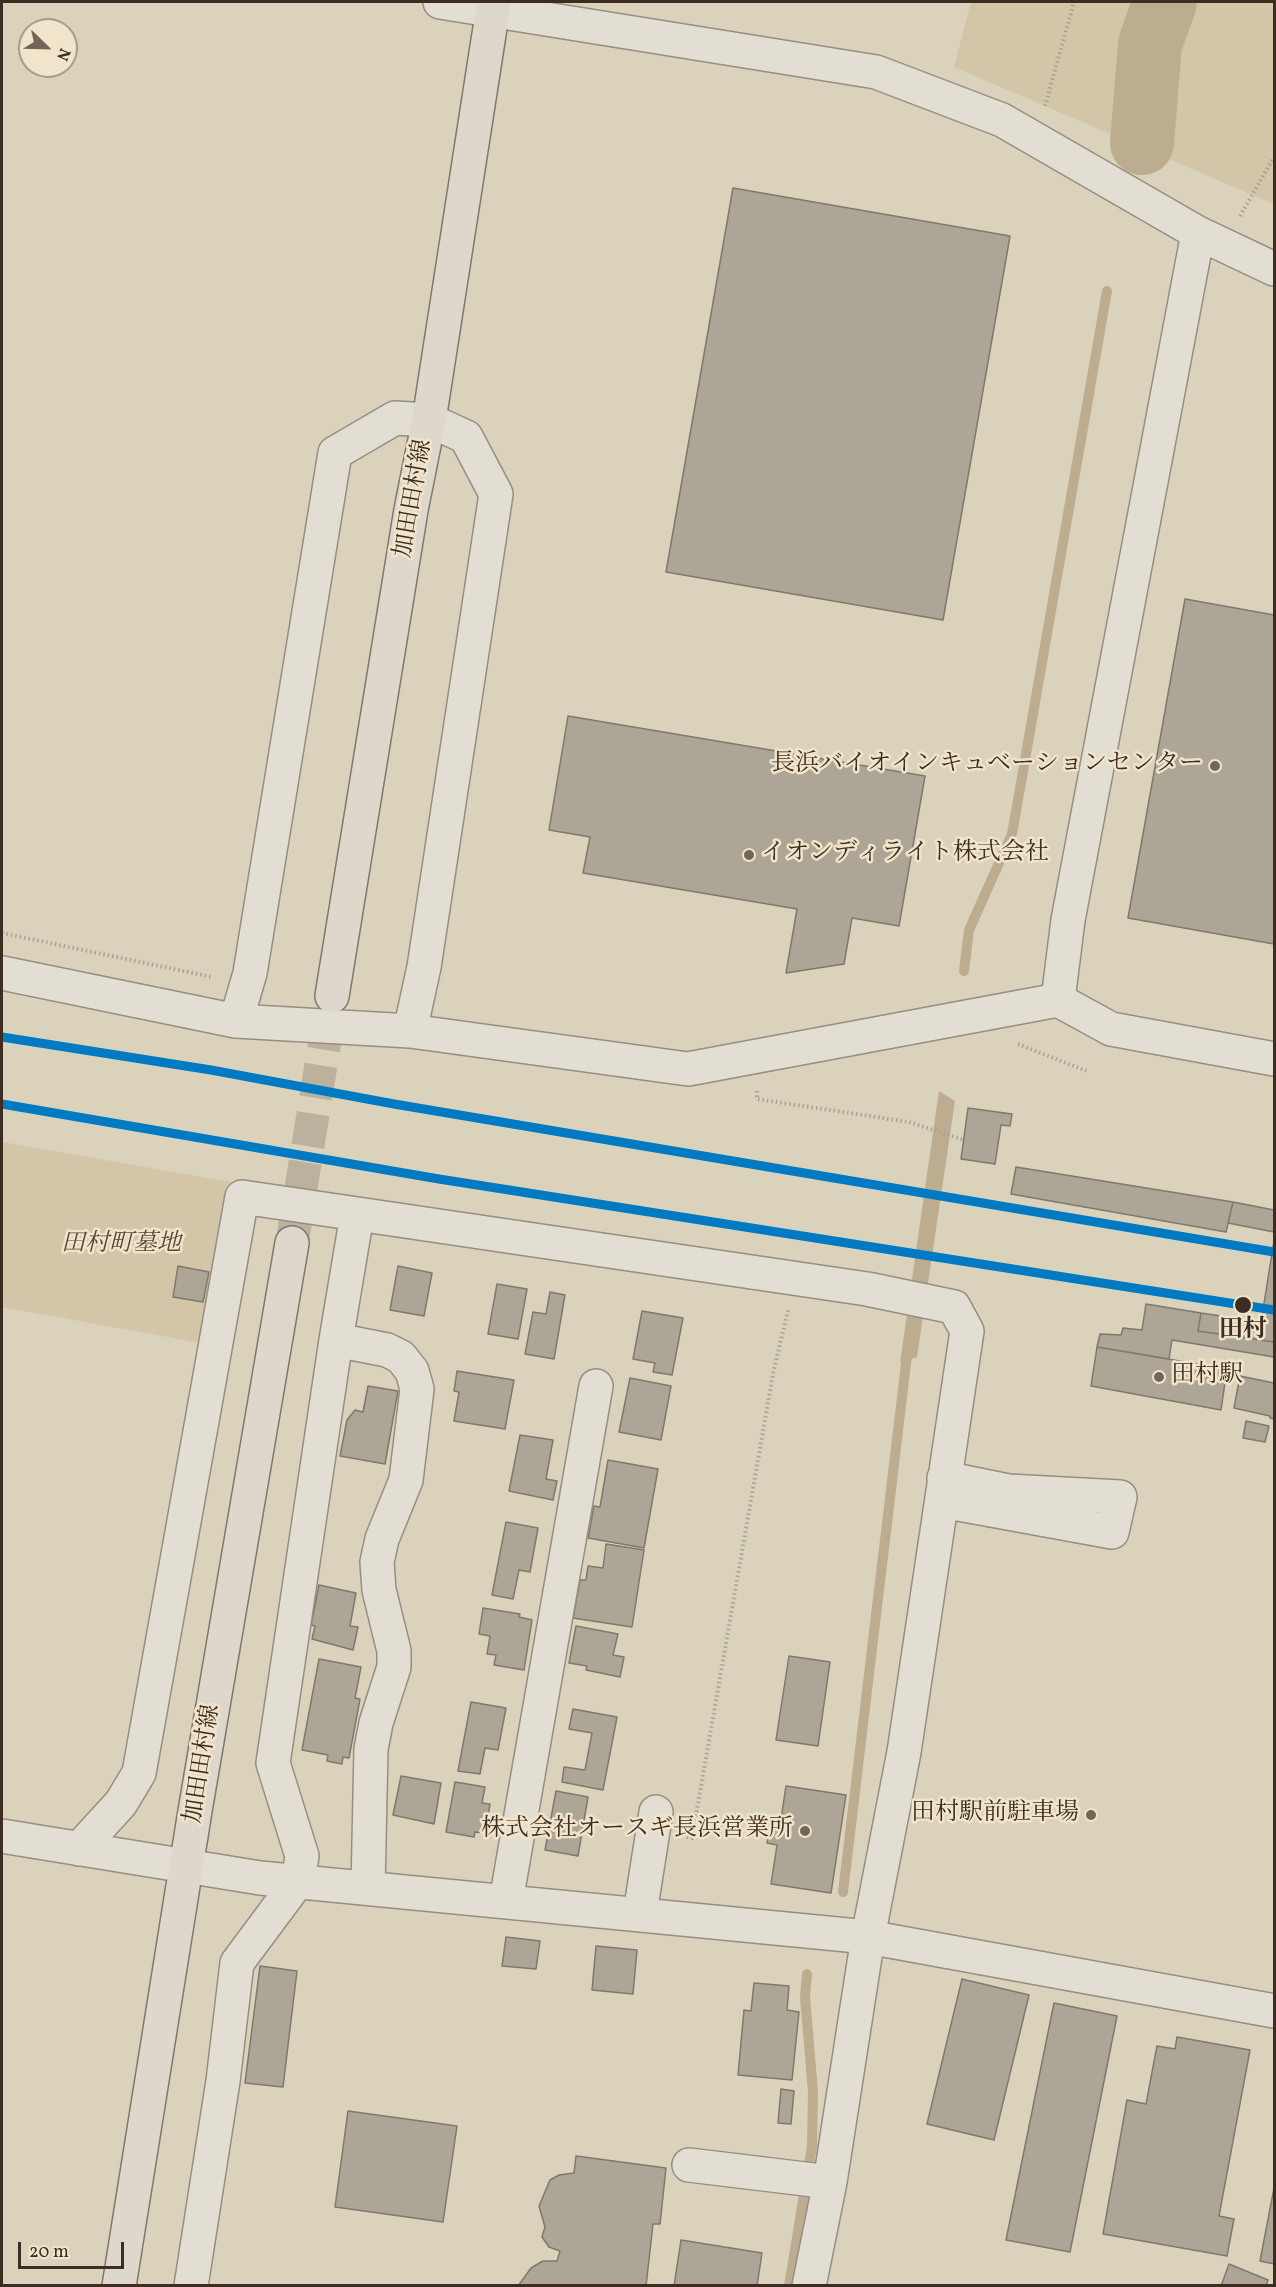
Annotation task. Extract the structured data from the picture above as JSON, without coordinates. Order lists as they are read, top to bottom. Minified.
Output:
{"streets":{"main road":["加田田村線"]},"parks":["田村町墓地"],"places":["長浜バイオインキュベーションセンター","イオンディライト株式会社","田村","田村駅","田村駅前駐車場","株式会社オースギ長浜営業所"],"scale_bar":"20 m","north":"bottom right"}
